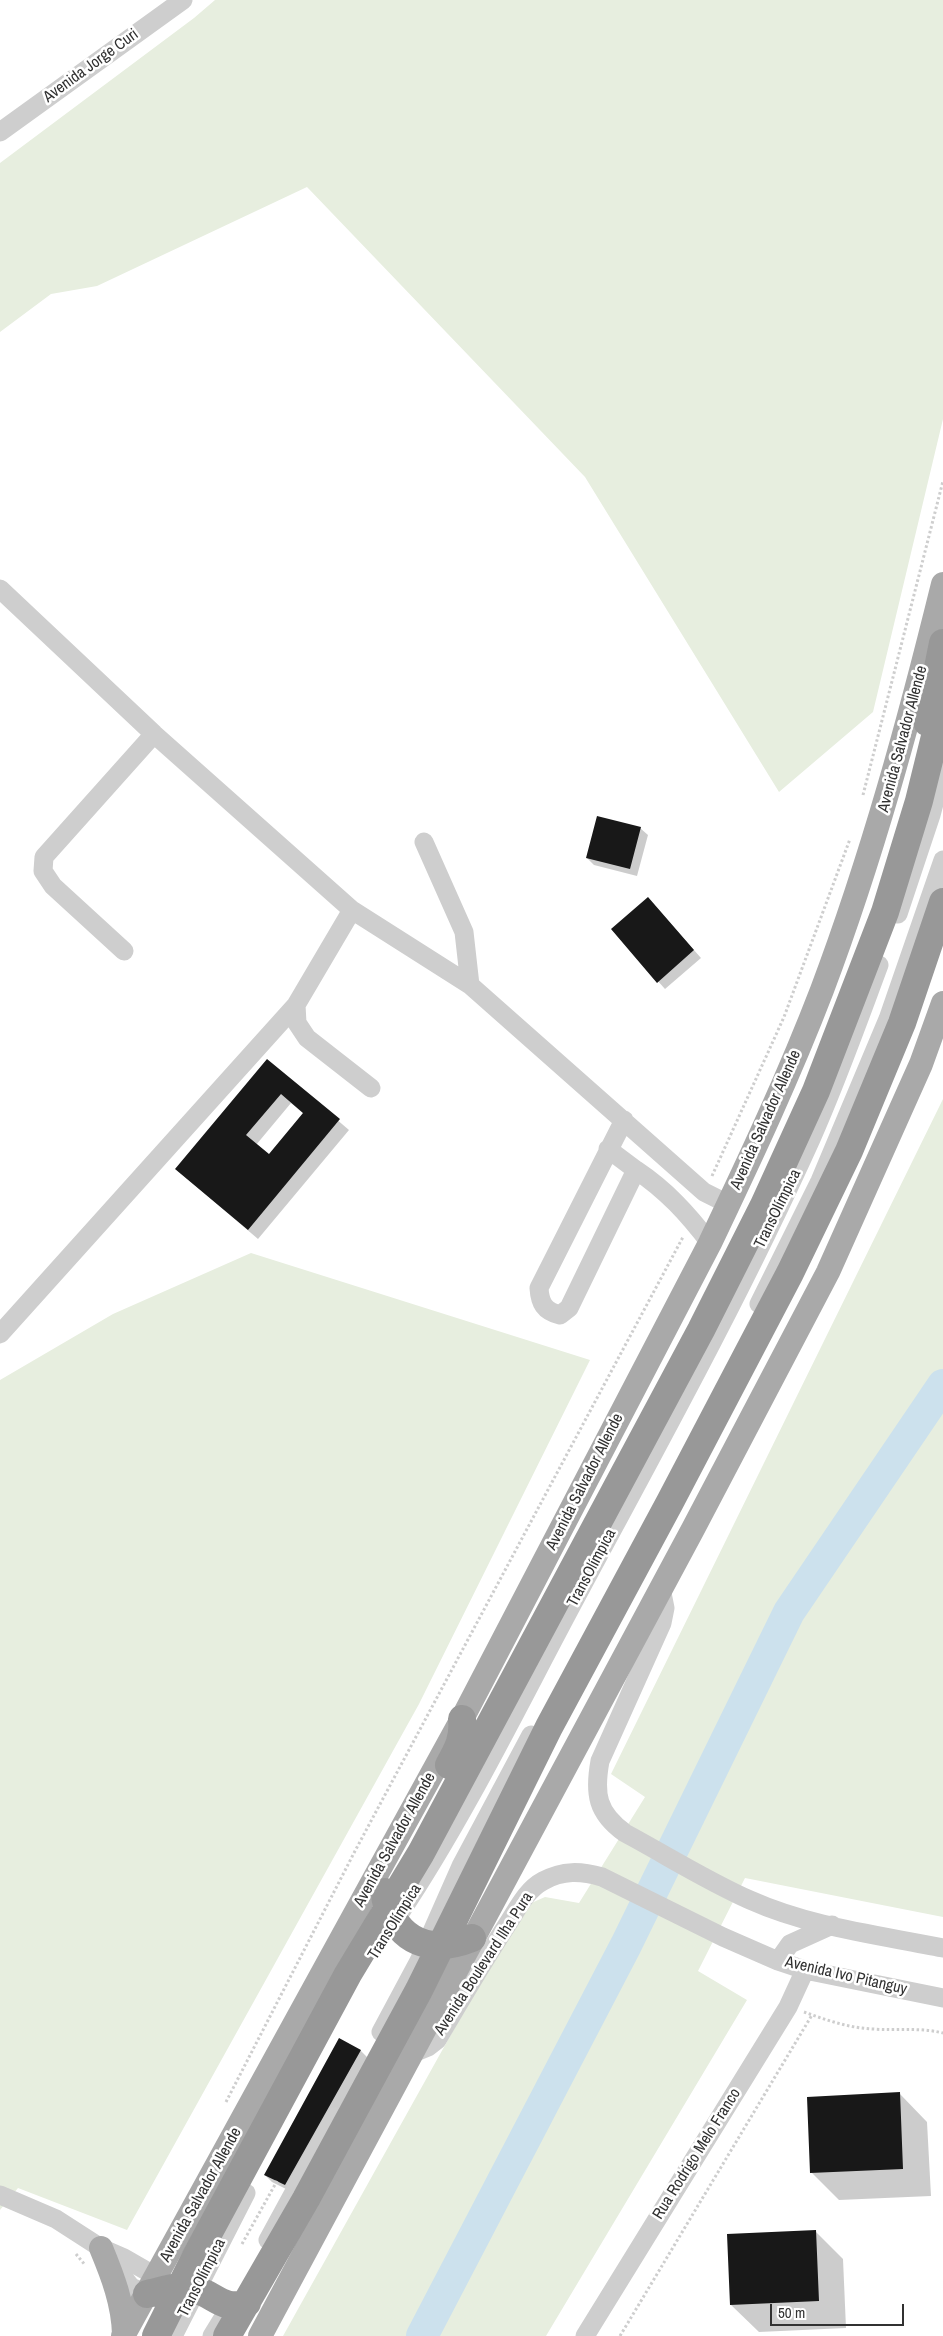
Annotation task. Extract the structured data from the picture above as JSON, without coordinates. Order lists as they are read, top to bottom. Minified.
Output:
{"streets":{"highway":["Avenida Salvador Allende"],"street":["Avenida Jorge Curi","TransOlímpica","Avenida Boulevard Ilha Pura","Avenida Ivo Pitanguy","Rua Rodrigo Melo Franco"]},"crossings":[["Avenida Salvador Allende","TransOlímpica"],["Avenida Boulevard Ilha Pura","Avenida Ivo Pitanguy"],["Avenida Ivo Pitanguy","Rua Rodrigo Melo Franco"]],"scale_bar":"50 m"}
